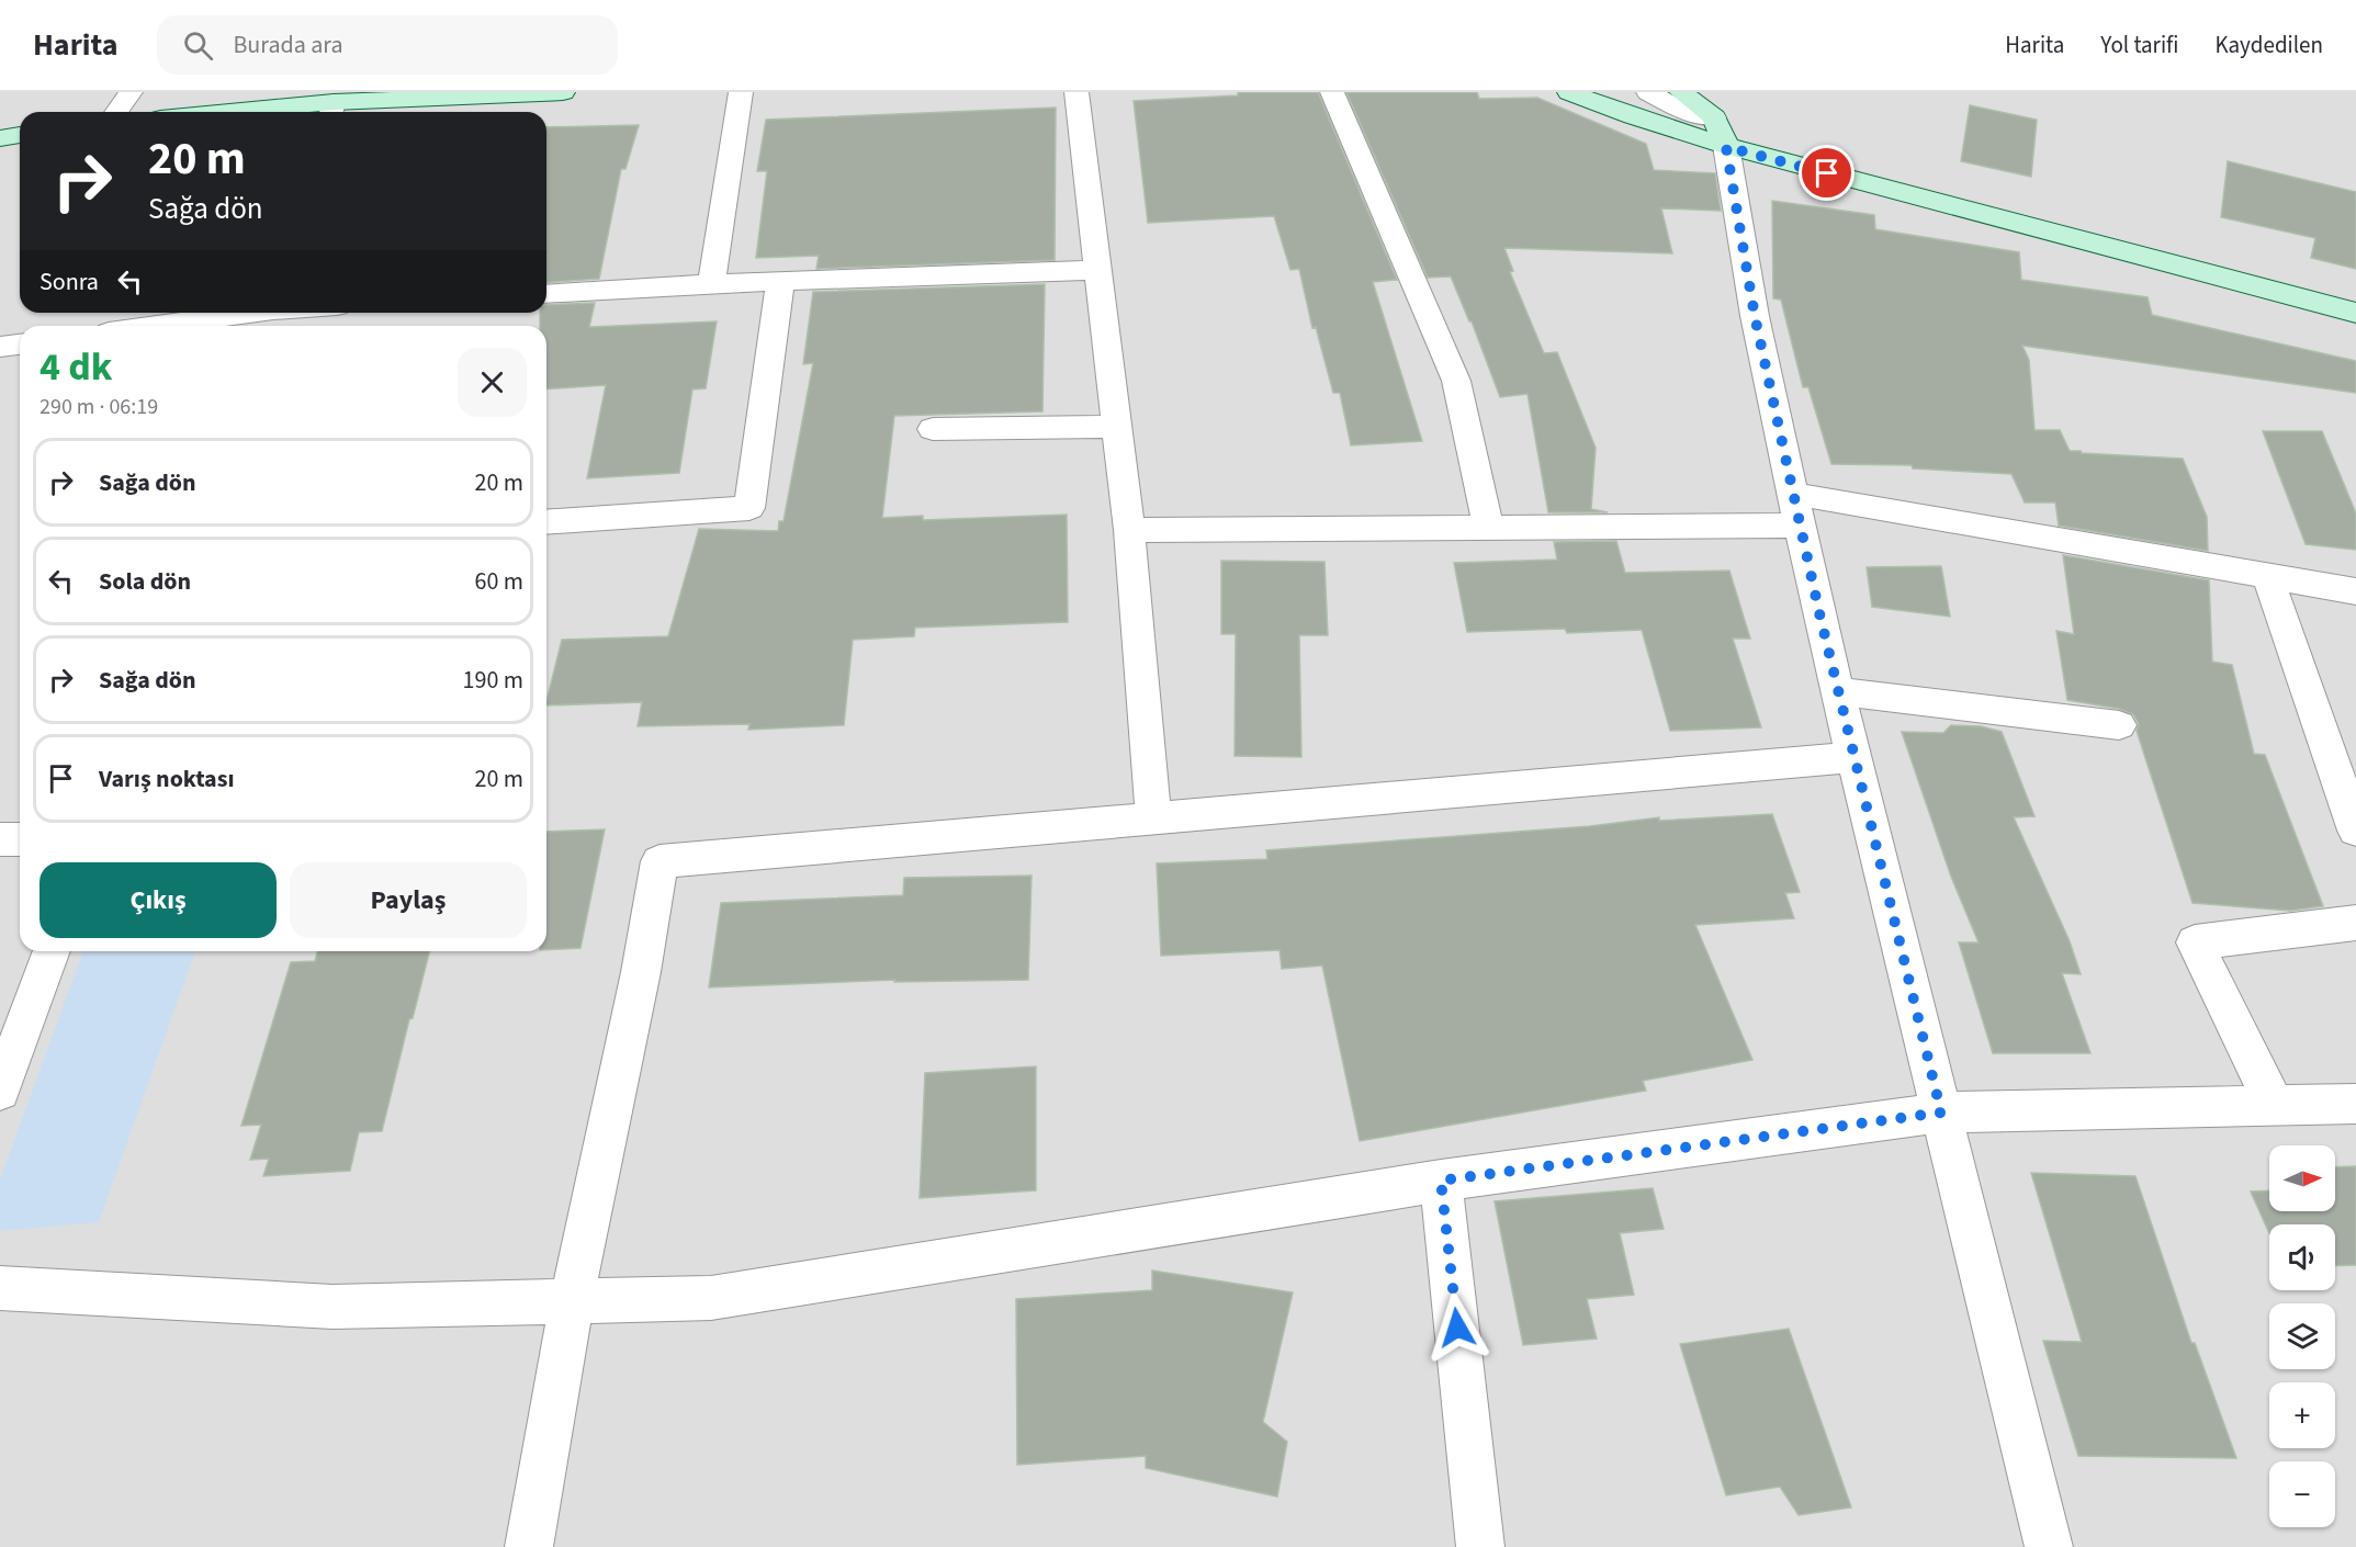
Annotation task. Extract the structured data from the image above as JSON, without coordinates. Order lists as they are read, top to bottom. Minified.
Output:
{"north":"right","page":{"header":"Harita","search":"Burada ara","nav":["Harita","Yol tarifi","Kaydedilen"],"turn":["20 m","Sağa dön"],"then":"Sonra","heading":["4 dk","290 m · 06:19"],"list":[{"name":"Sağa dön","value":"20 m"},{"name":"Sola dön","value":"60 m"},{"name":"Sağa dön","value":"190 m"},{"name":"Varış noktası","value":"20 m"}],"buttons":["Çıkış","Paylaş"],"map_buttons":["+","−"]}}
